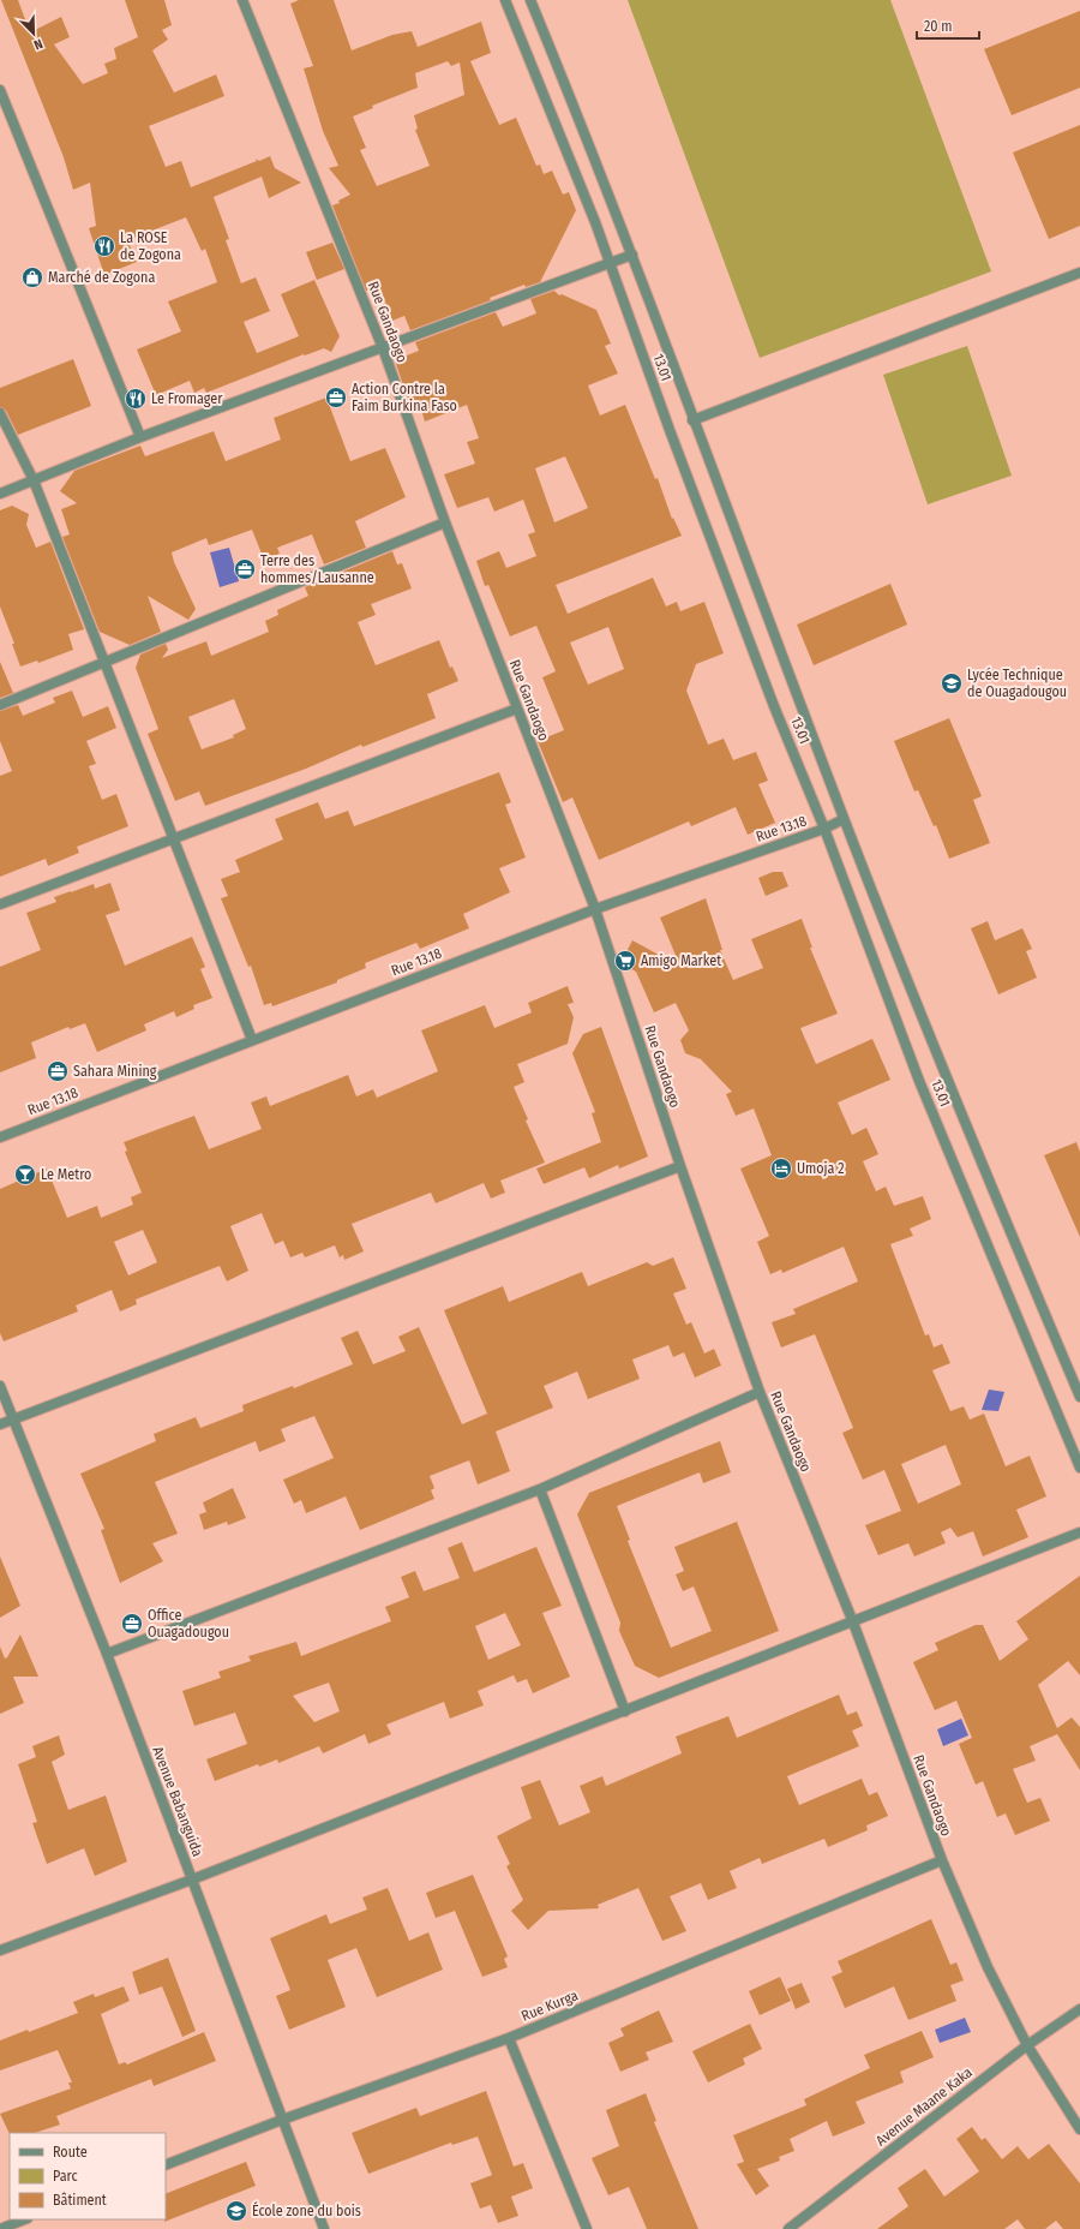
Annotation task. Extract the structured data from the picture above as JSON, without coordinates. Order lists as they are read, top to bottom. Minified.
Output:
{"streets":{"street":["Rue Gandaogo","13.01","Rue 13.18","Avenue Babanguida","Rue Kurga","Avenue Maane Kaka"]},"crossings":[["Rue Gandaogo","Rue 13.18"],["Rue Gandaogo","Rue Kurga"],["Rue Gandaogo","Avenue Maane Kaka"],["13.01","Rue 13.18"],["Avenue Babanguida","Rue Kurga"]],"places":{"restaurant":["La ROSE de Zogona","Le Fromager"],"shop":["Marché de Zogona"],"office":["Action Contre la Faim Burkina Faso","Terre des hommes/Lausanne","Sahara Mining","Office Ouagadougou"],"school or university":["Lycée Technique de Ouagadougou","École zone du bois"],"supermarket":["Amigo Market"],"hotel":["Umoja 2"],"bar":["Le Metro"]},"legend":["Route","Parc","Bâtiment"],"scale_bar":"20 m","north":"bottom right"}
